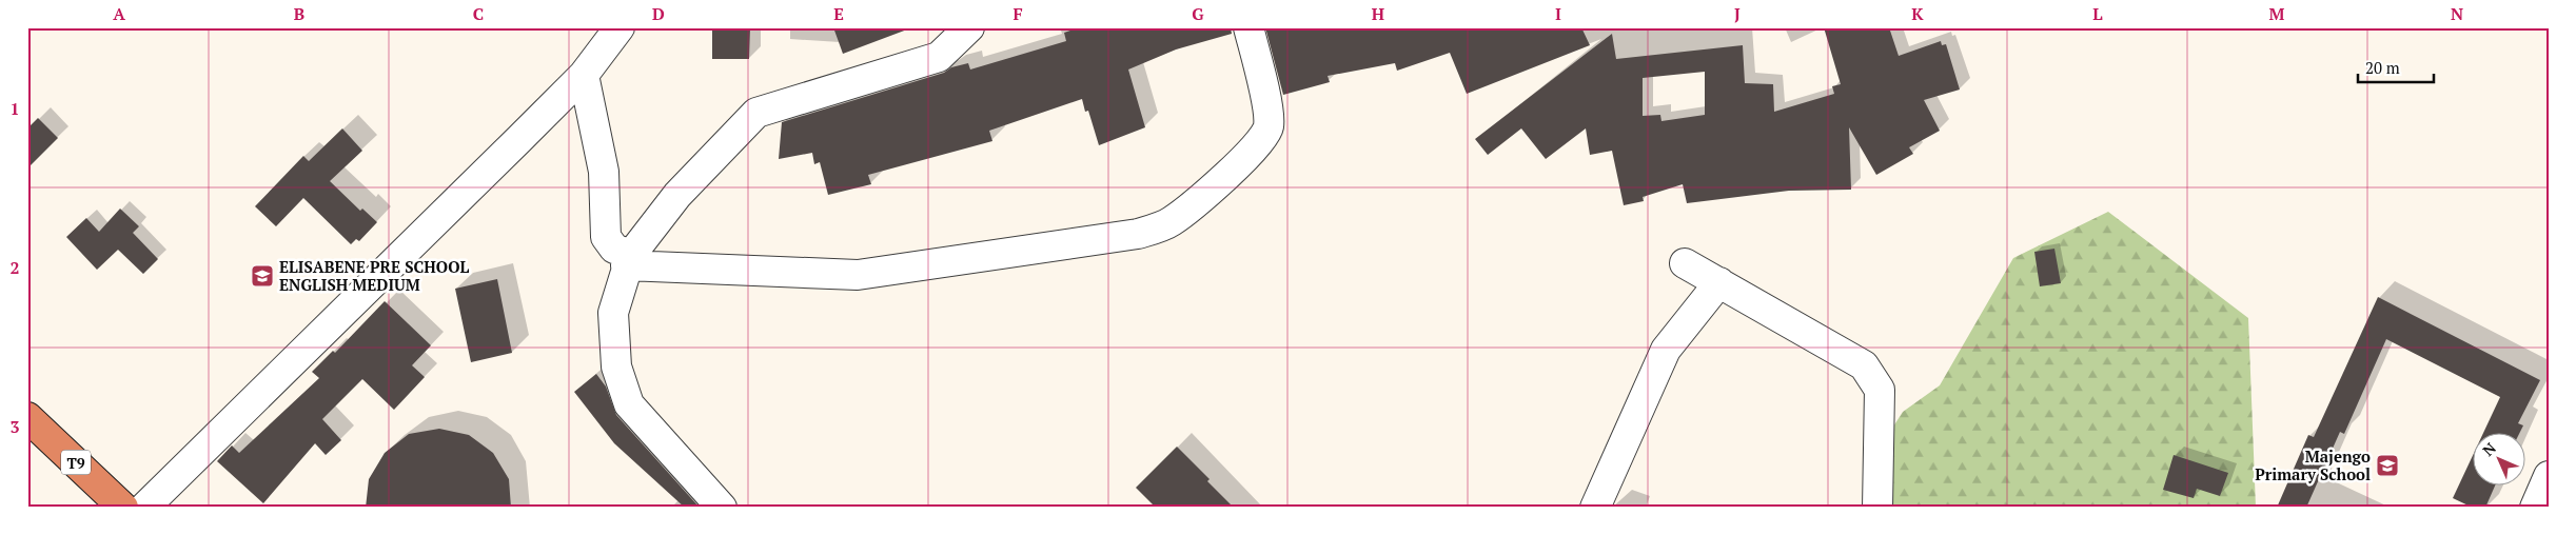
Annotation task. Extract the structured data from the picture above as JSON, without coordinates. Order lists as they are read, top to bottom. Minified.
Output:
{"streets":{"highway":["T9"]},"places":{"school or university":["ELISABENE PRE SCHOOL ENGLISH MEDIUM","Majengo Primary School"]},"scale_bar":"20 m","north":"top left","grid":{"columns":["A","B","C","D","E","F","G","H","I","J","K","L","M","N"],"rows":["1","2","3"]}}
